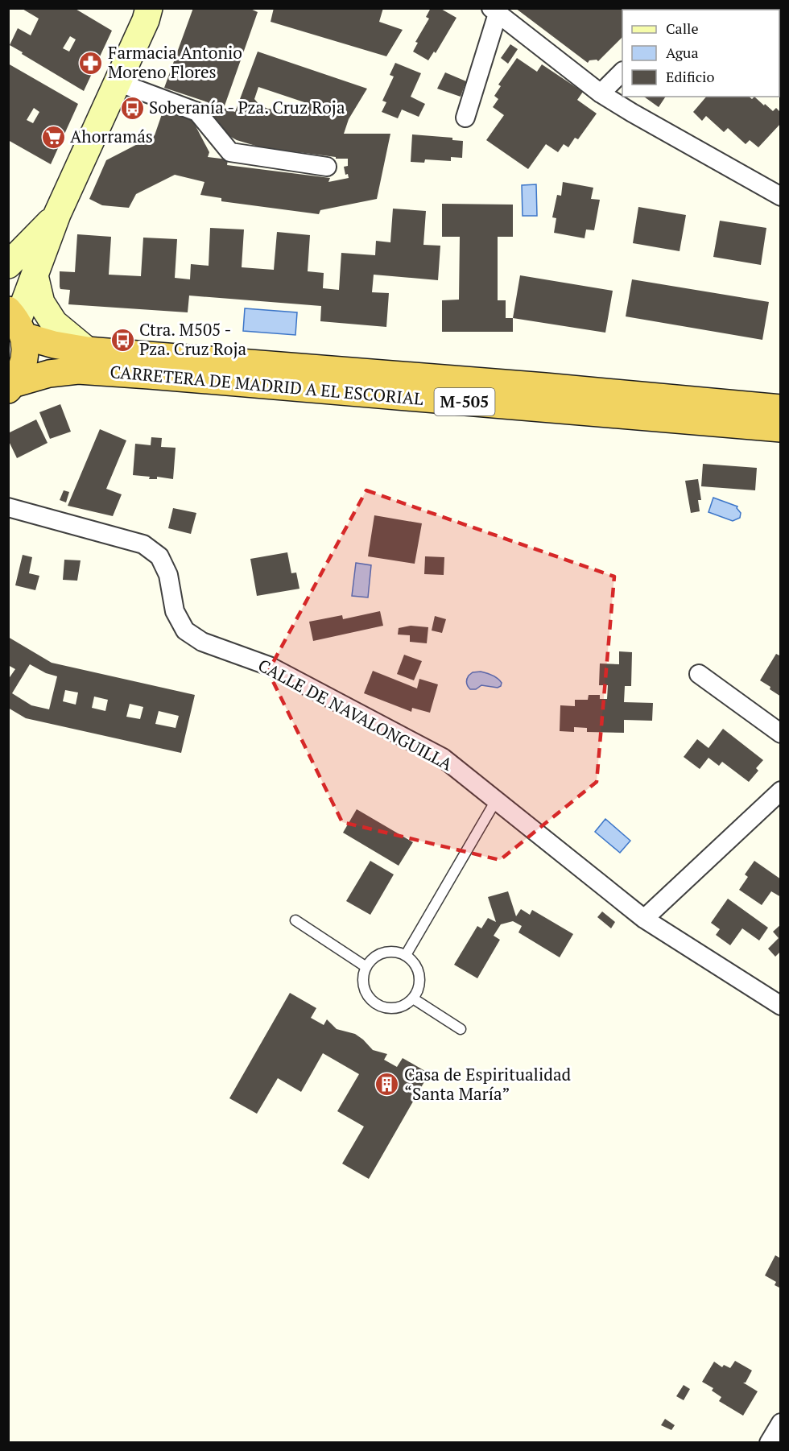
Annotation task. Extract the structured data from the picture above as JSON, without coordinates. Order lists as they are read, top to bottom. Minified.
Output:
{"streets":{"highway":["CARRETERA DE MADRID A EL ESCORIAL","M-505"],"street":["CALLE DE NAVALONGUILLA"]},"crossings":[["CARRETERA DE MADRID A EL ESCORIAL","M-505"]],"places":{"pharmacy":["Farmacia Antonio Moreno Flores"],"bus stop":["Soberanía - Pza. Cruz Roja","Ctra. M505 - Pza. Cruz Roja"],"supermarket":["Ahorramás"],"building":["Casa de Espiritualidad “Santa María”"]},"legend":["Calle","Agua","Edificio"]}
